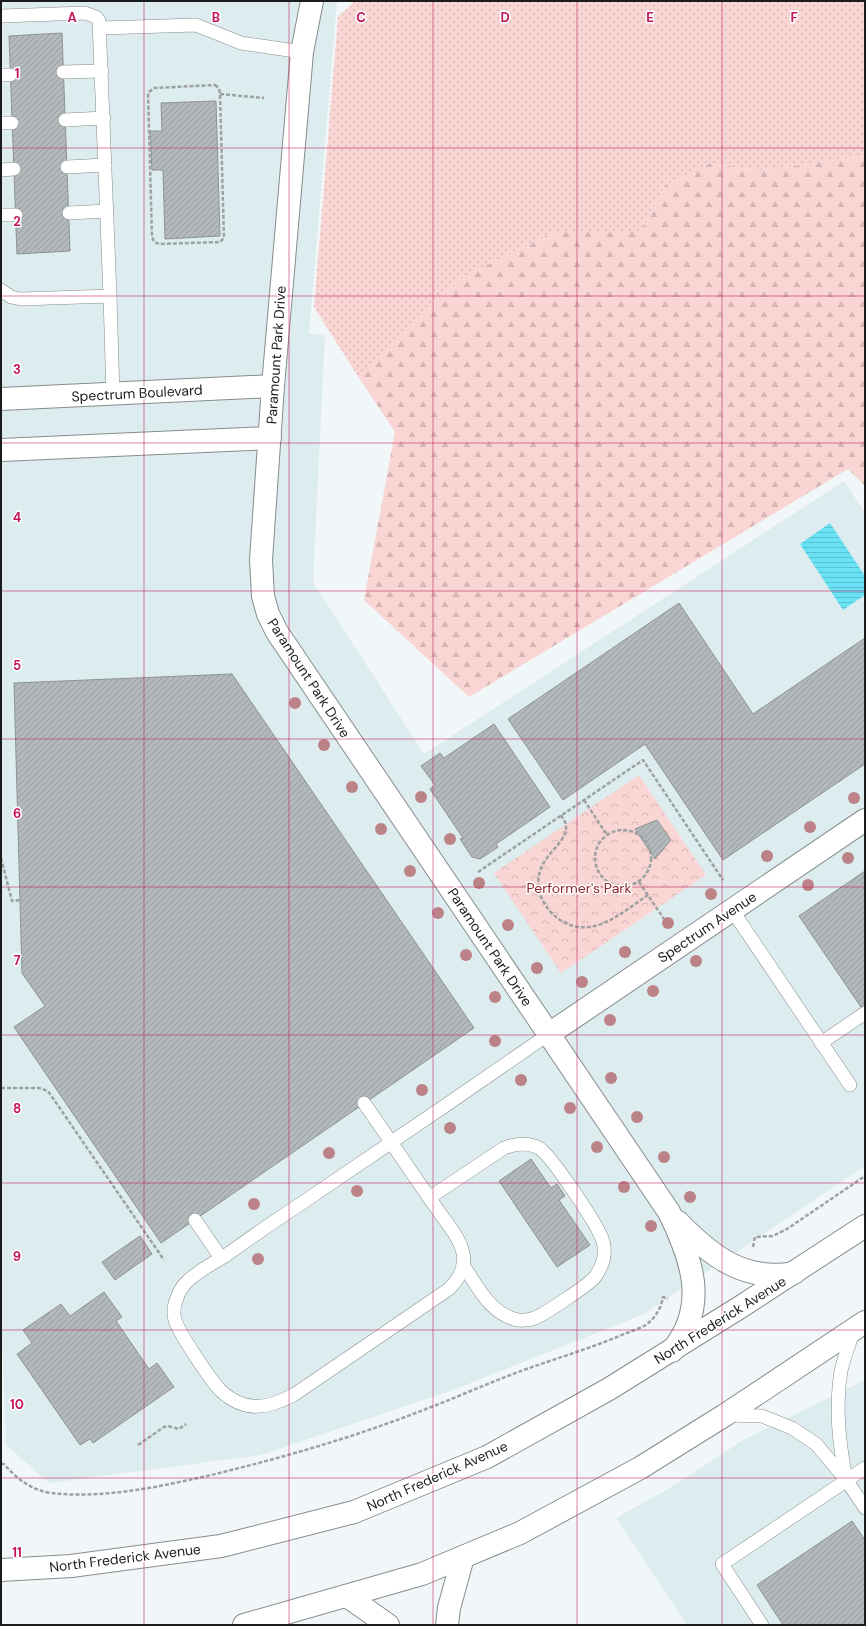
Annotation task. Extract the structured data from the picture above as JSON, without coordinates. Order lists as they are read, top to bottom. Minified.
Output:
{"streets":{"street":["Paramount Park Drive","Spectrum Boulevard","Spectrum Avenue","North Frederick Avenue"]},"crossings":[["Paramount Park Drive","Spectrum Boulevard"],["Paramount Park Drive","Spectrum Avenue"],["Paramount Park Drive","North Frederick Avenue"]],"parks":["Performer's Park"],"grid":{"columns":["A","B","C","D","E","F"],"rows":["1","2","3","4","5","6","7","8","9","10","11"]}}
